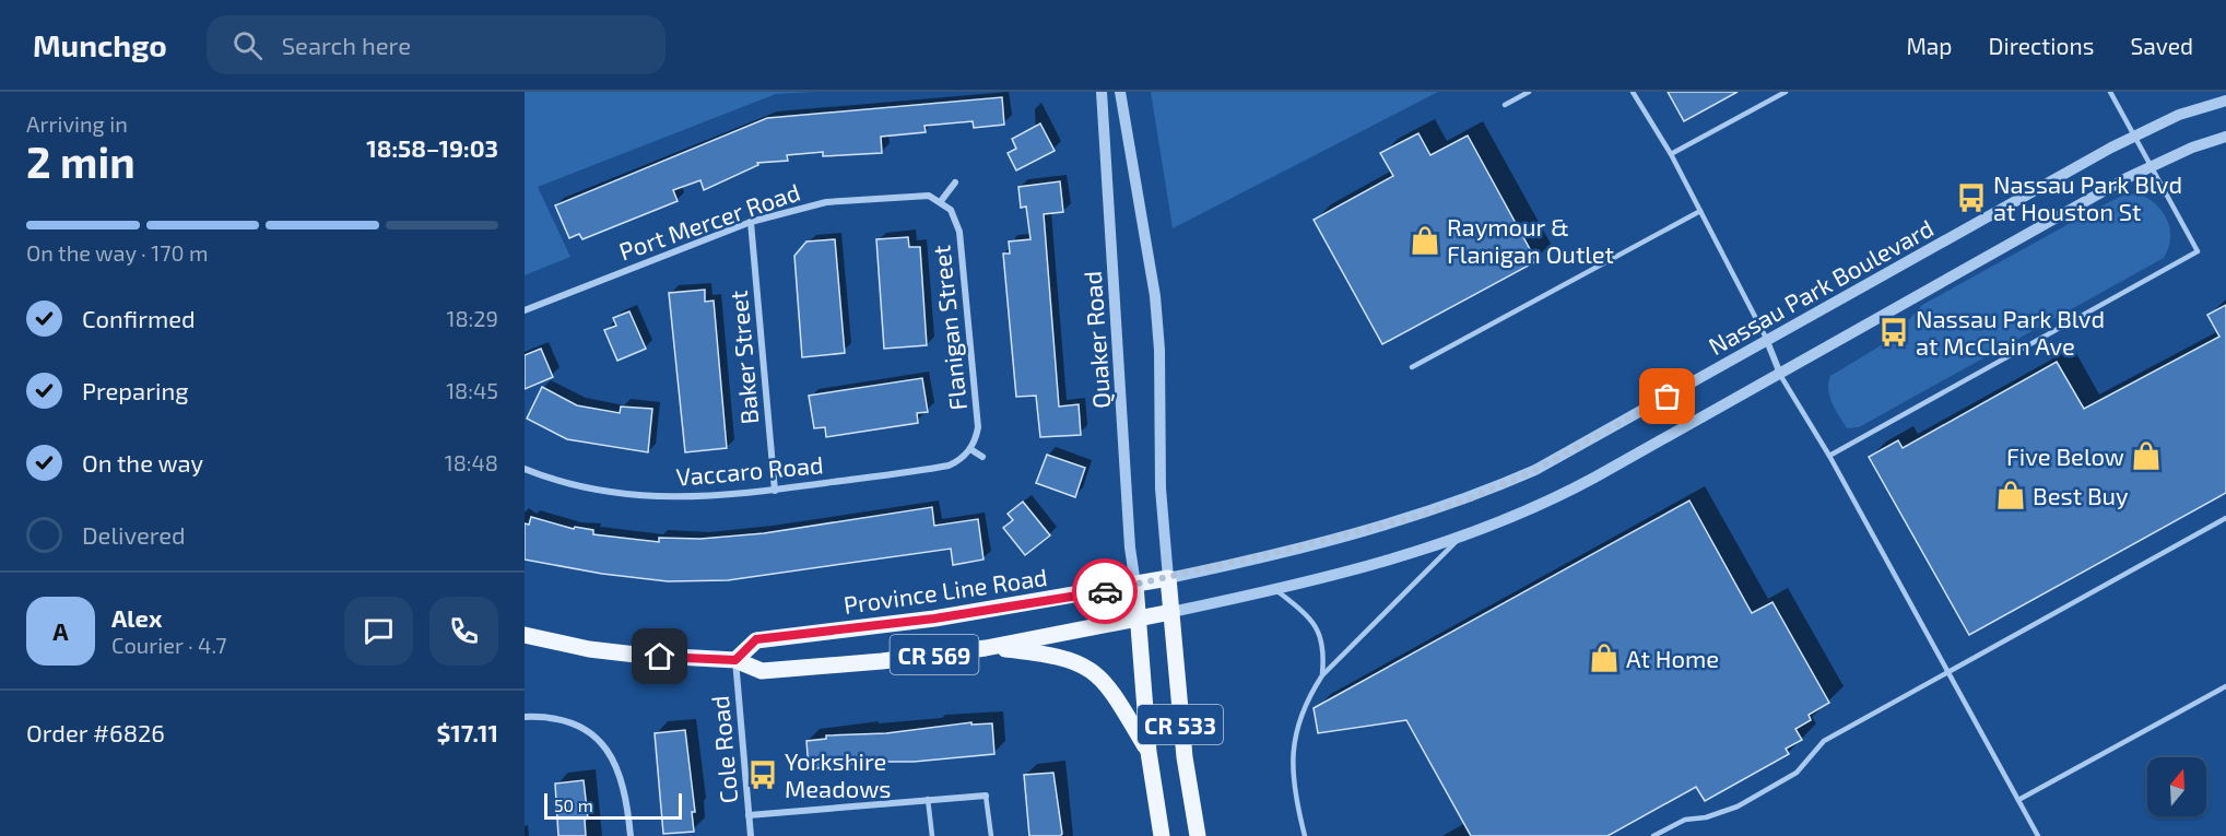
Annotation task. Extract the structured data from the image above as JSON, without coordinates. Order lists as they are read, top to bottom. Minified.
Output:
{"streets":{"main road":["Province Line Road","CR 569","CR 533"],"street":["Port Mercer Road","Nassau Park Boulevard","Flanigan Street","Quaker Road","Baker Street","Vaccaro Road","Cole Road"]},"crossings":[["Port Mercer Road","Flanigan Street"],["Port Mercer Road","Baker Street"],["Nassau Park Boulevard","Province Line Road"],["Nassau Park Boulevard","CR 533"],["Flanigan Street","Vaccaro Road"],["Quaker Road","Province Line Road"],["Quaker Road","CR 533"],["Baker Street","Vaccaro Road"],["Province Line Road","CR 569"],["Province Line Road","CR 533"],["Province Line Road","Cole Road"],["CR 569","CR 533"],["CR 569","Cole Road"]],"places":{"bus stop":["Nassau Park Blvd at Houston St","Nassau Park Blvd at McClain Ave","Yorkshire Meadows"],"shop":["Raymour & Flanigan Outlet","Five Below","Best Buy","At Home"]},"scale_bar":"50 m","north":"top","page":{"header":"Munchgo","search":"Search here","nav":["Map","Directions","Saved"],"heading":["2 min","Arriving in","18:58–19:03"],"panel":["Alex","Courier · 4.7","Order #6826","$17.11"],"bar":"On the way · 170 m","list":[["Confirmed","18:29"],["Preparing","18:45"],["On the way","18:48"],"Delivered"],"round":"A","scale":"50 m"}}
